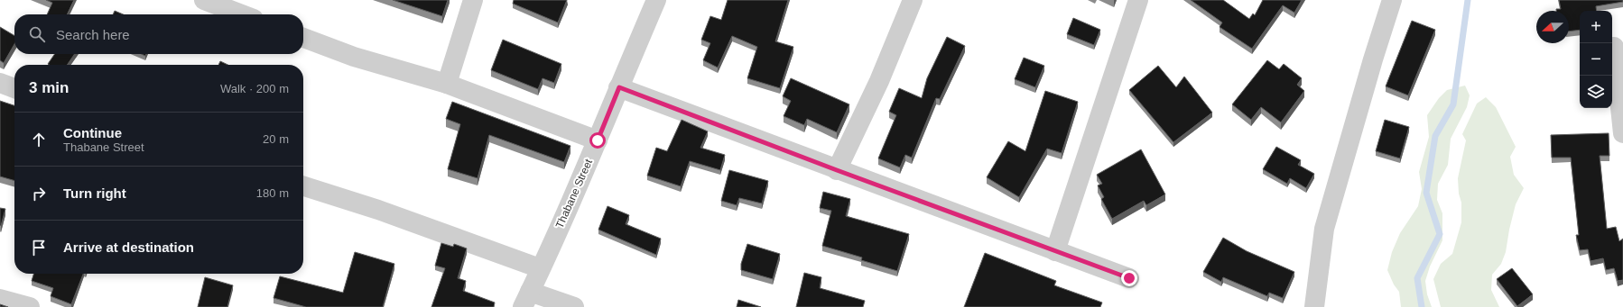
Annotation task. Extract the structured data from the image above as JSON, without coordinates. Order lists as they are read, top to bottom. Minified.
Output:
{"streets":{"street":["Thabane Street"]},"north":"left","page":{"map_buttons":["+","−"],"search":"Search here","heading":["3 min","Walk · 200 m"],"list":[["Continue","Thabane Street","20 m"],["Turn right","180 m"],"Arrive at destination"]}}
